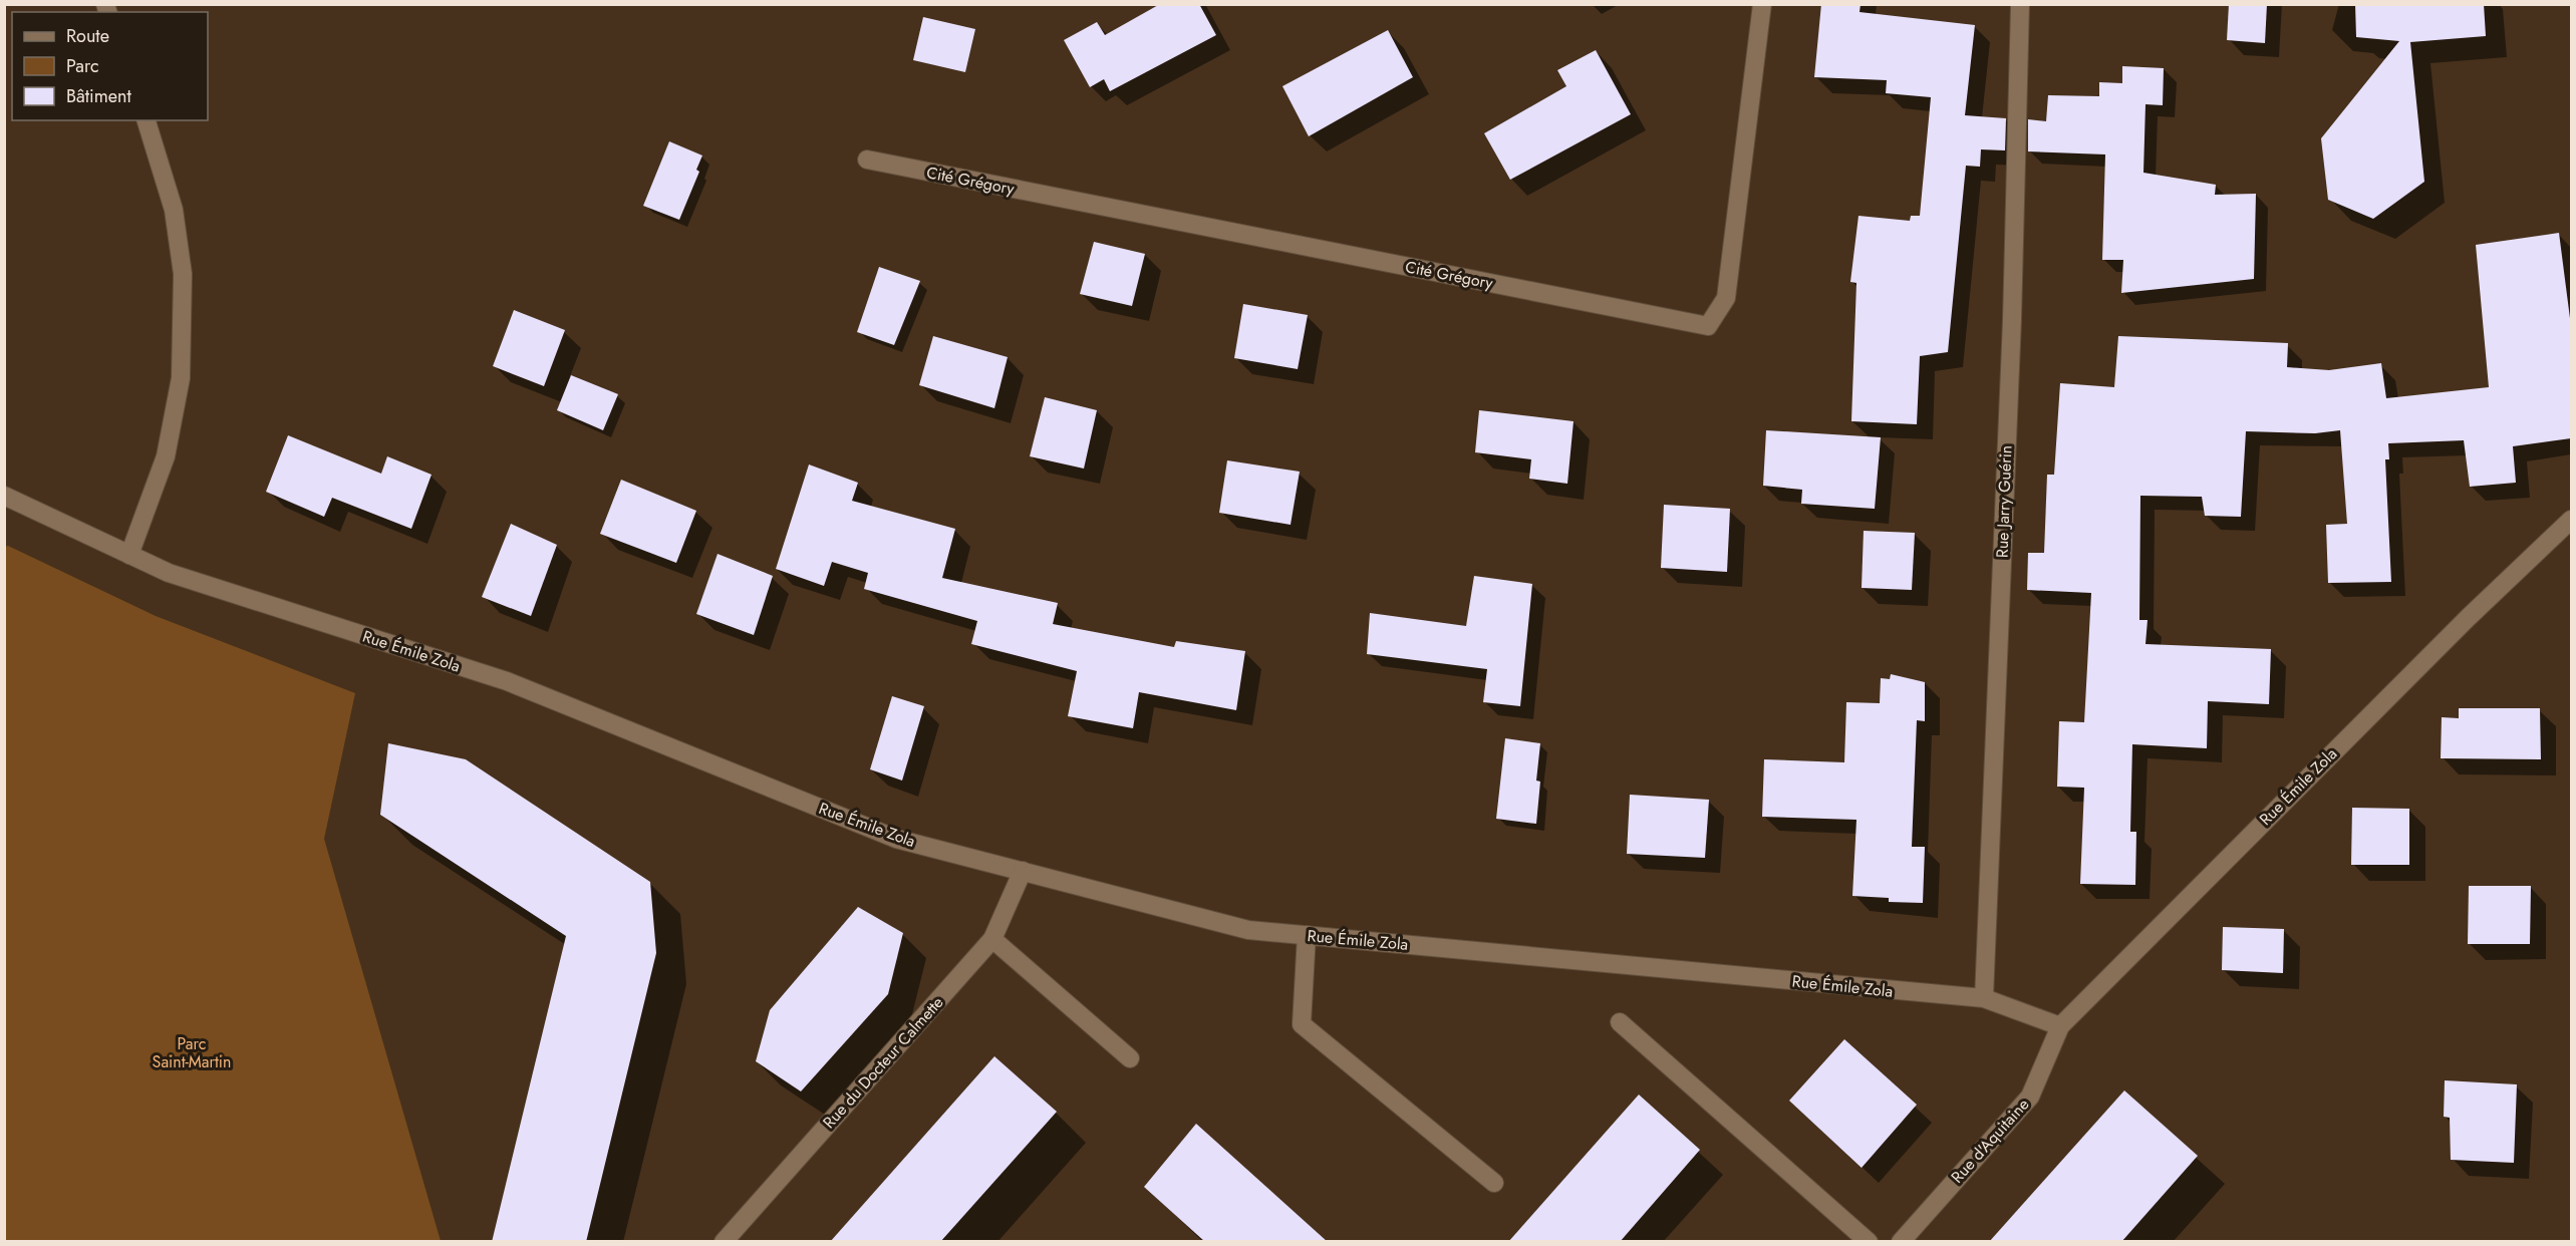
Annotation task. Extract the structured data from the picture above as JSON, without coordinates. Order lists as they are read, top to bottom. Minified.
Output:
{"streets":{"street":["Cité Grégory","Rue Jarry Guérin","Rue Émile Zola","Rue du Docteur Calmette","Rue d'Aquitaine"]},"crossings":[["Rue Jarry Guérin","Rue Émile Zola"],["Rue Émile Zola","Rue du Docteur Calmette"],["Rue Émile Zola","Rue d'Aquitaine"]],"parks":["Parc Saint-Martin"],"legend":["Route","Parc","Bâtiment"]}
